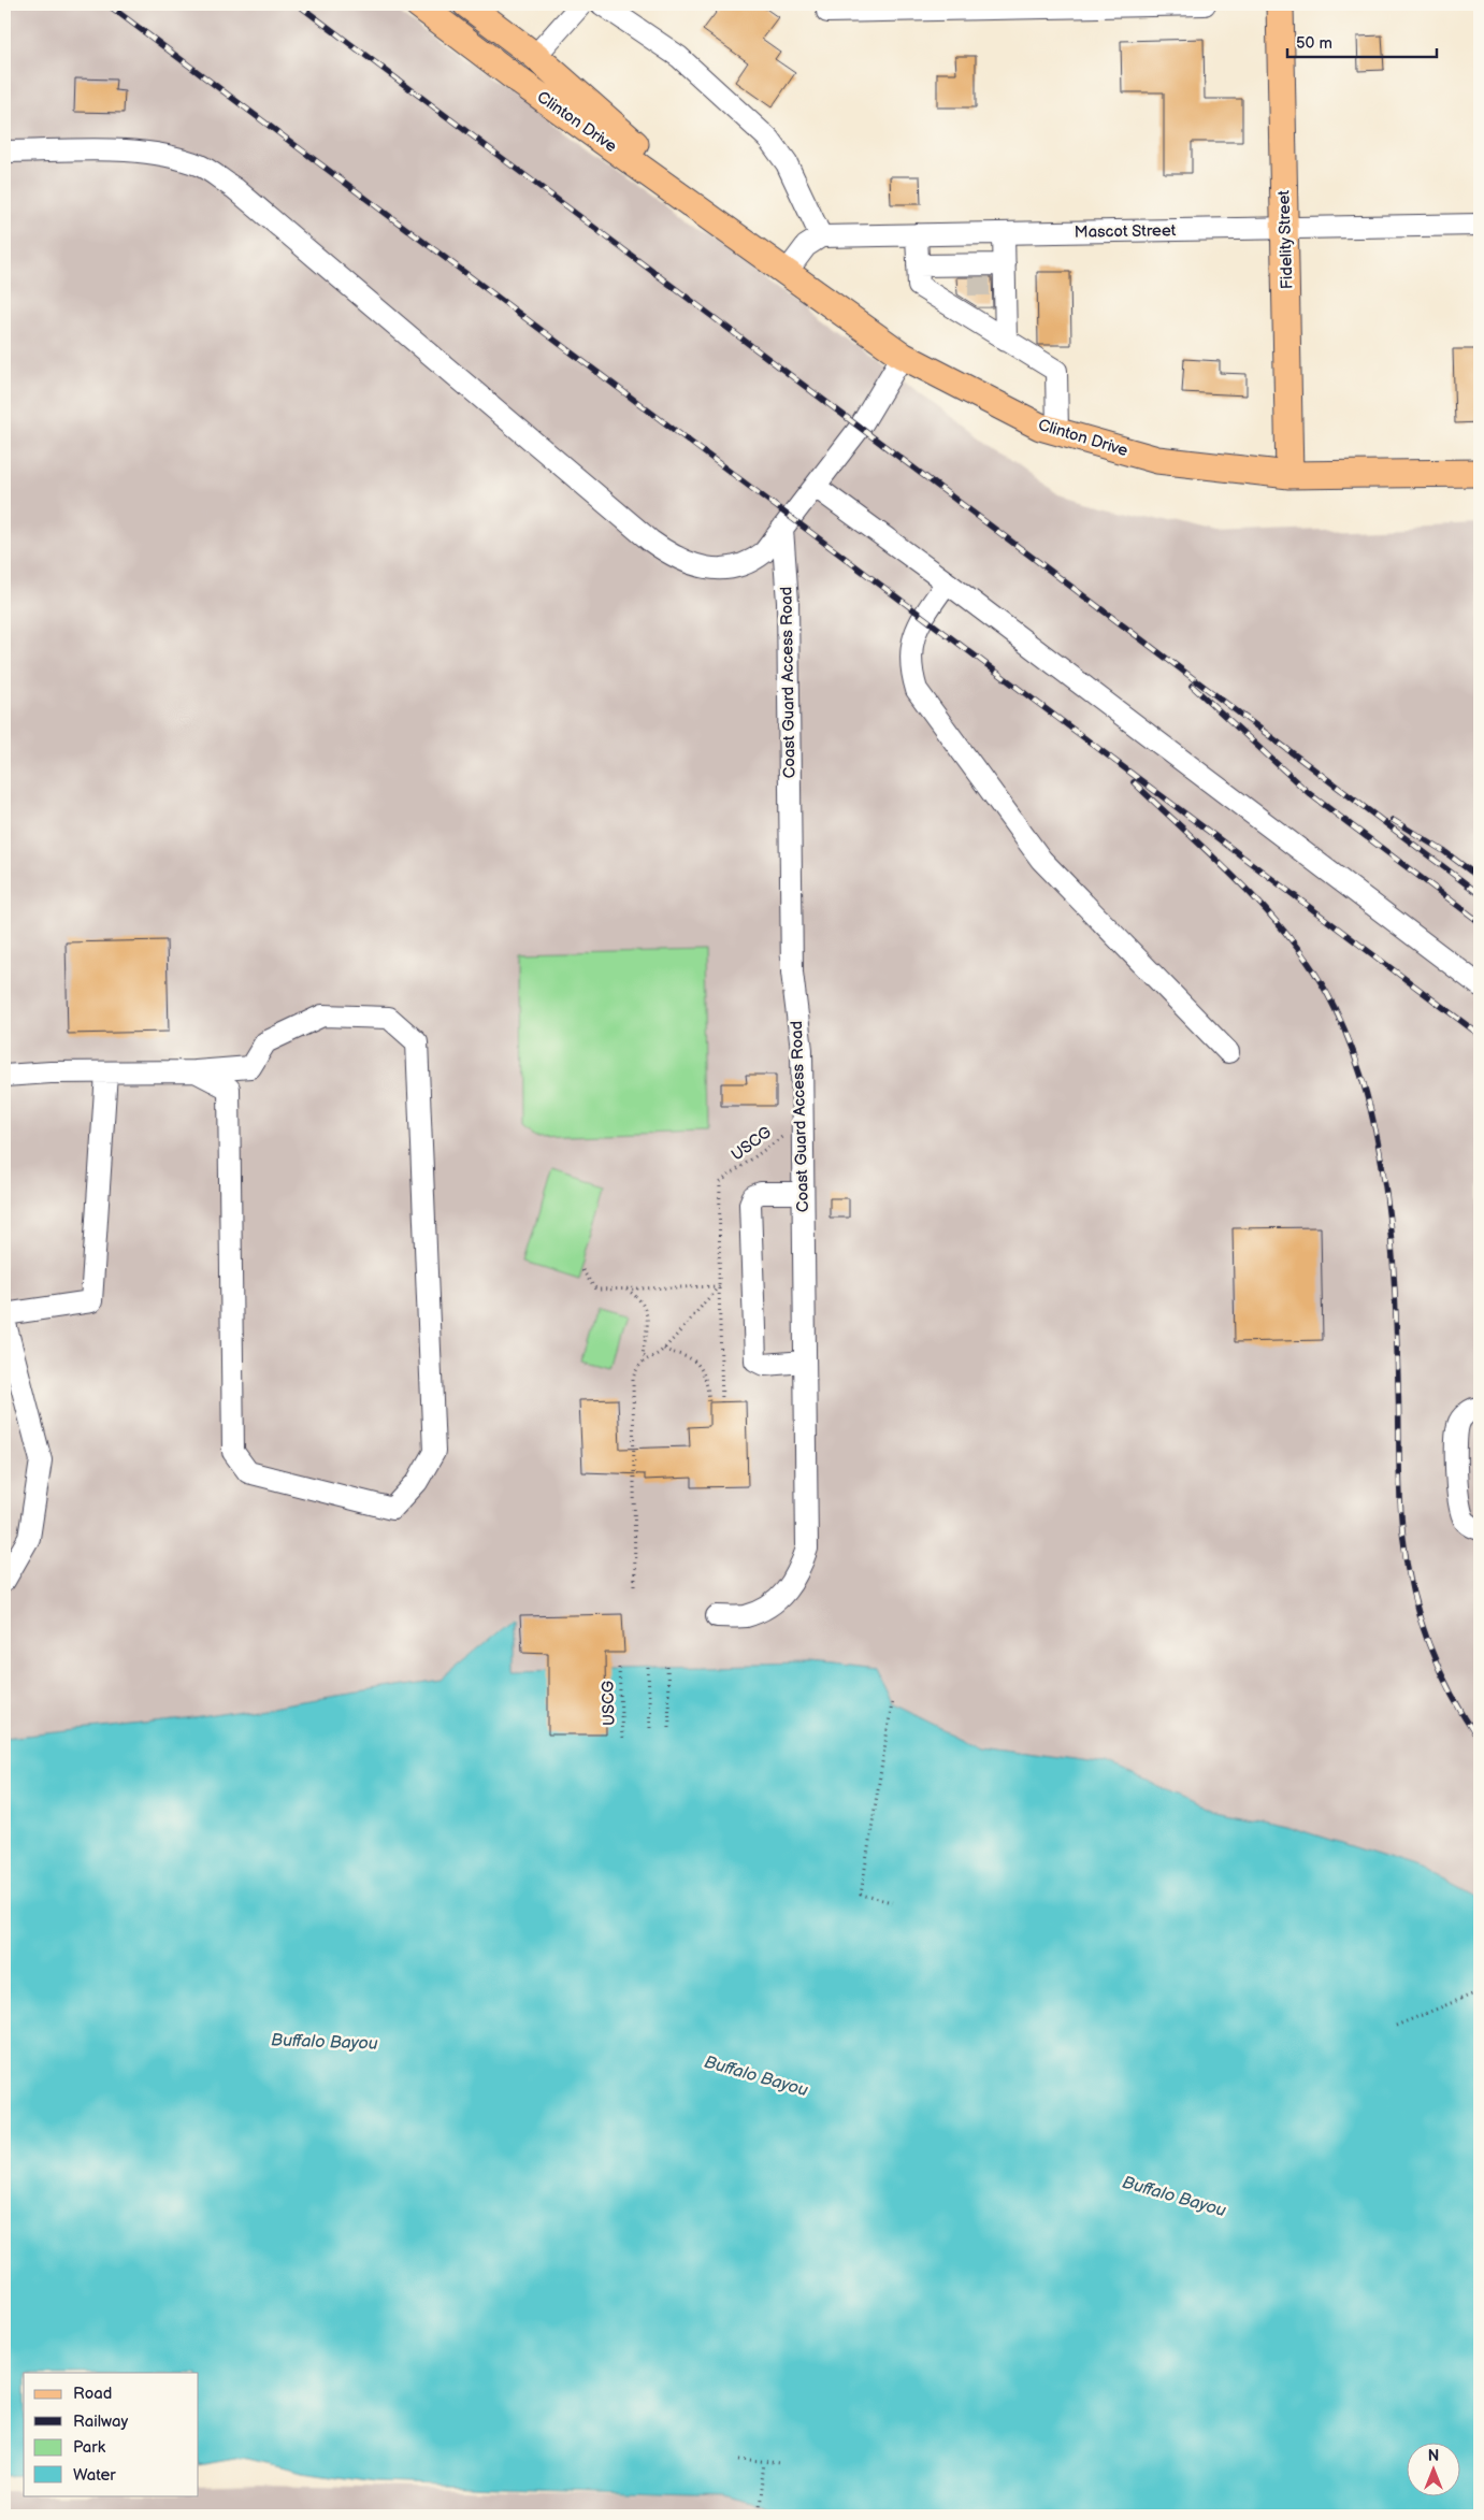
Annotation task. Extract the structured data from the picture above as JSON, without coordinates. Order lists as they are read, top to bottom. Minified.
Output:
{"streets":{"main road":["Clinton Drive","Fidelity Street"],"street":["Mascot Street","Coast Guard Access Road"],"path":["USCG"]},"crossings":[["Clinton Drive","Fidelity Street"],["Mascot Street","Fidelity Street"]],"water":["Buffalo Bayou"],"legend":["Road","Railway","Park","Water"],"scale_bar":"50 m","north":"top"}
